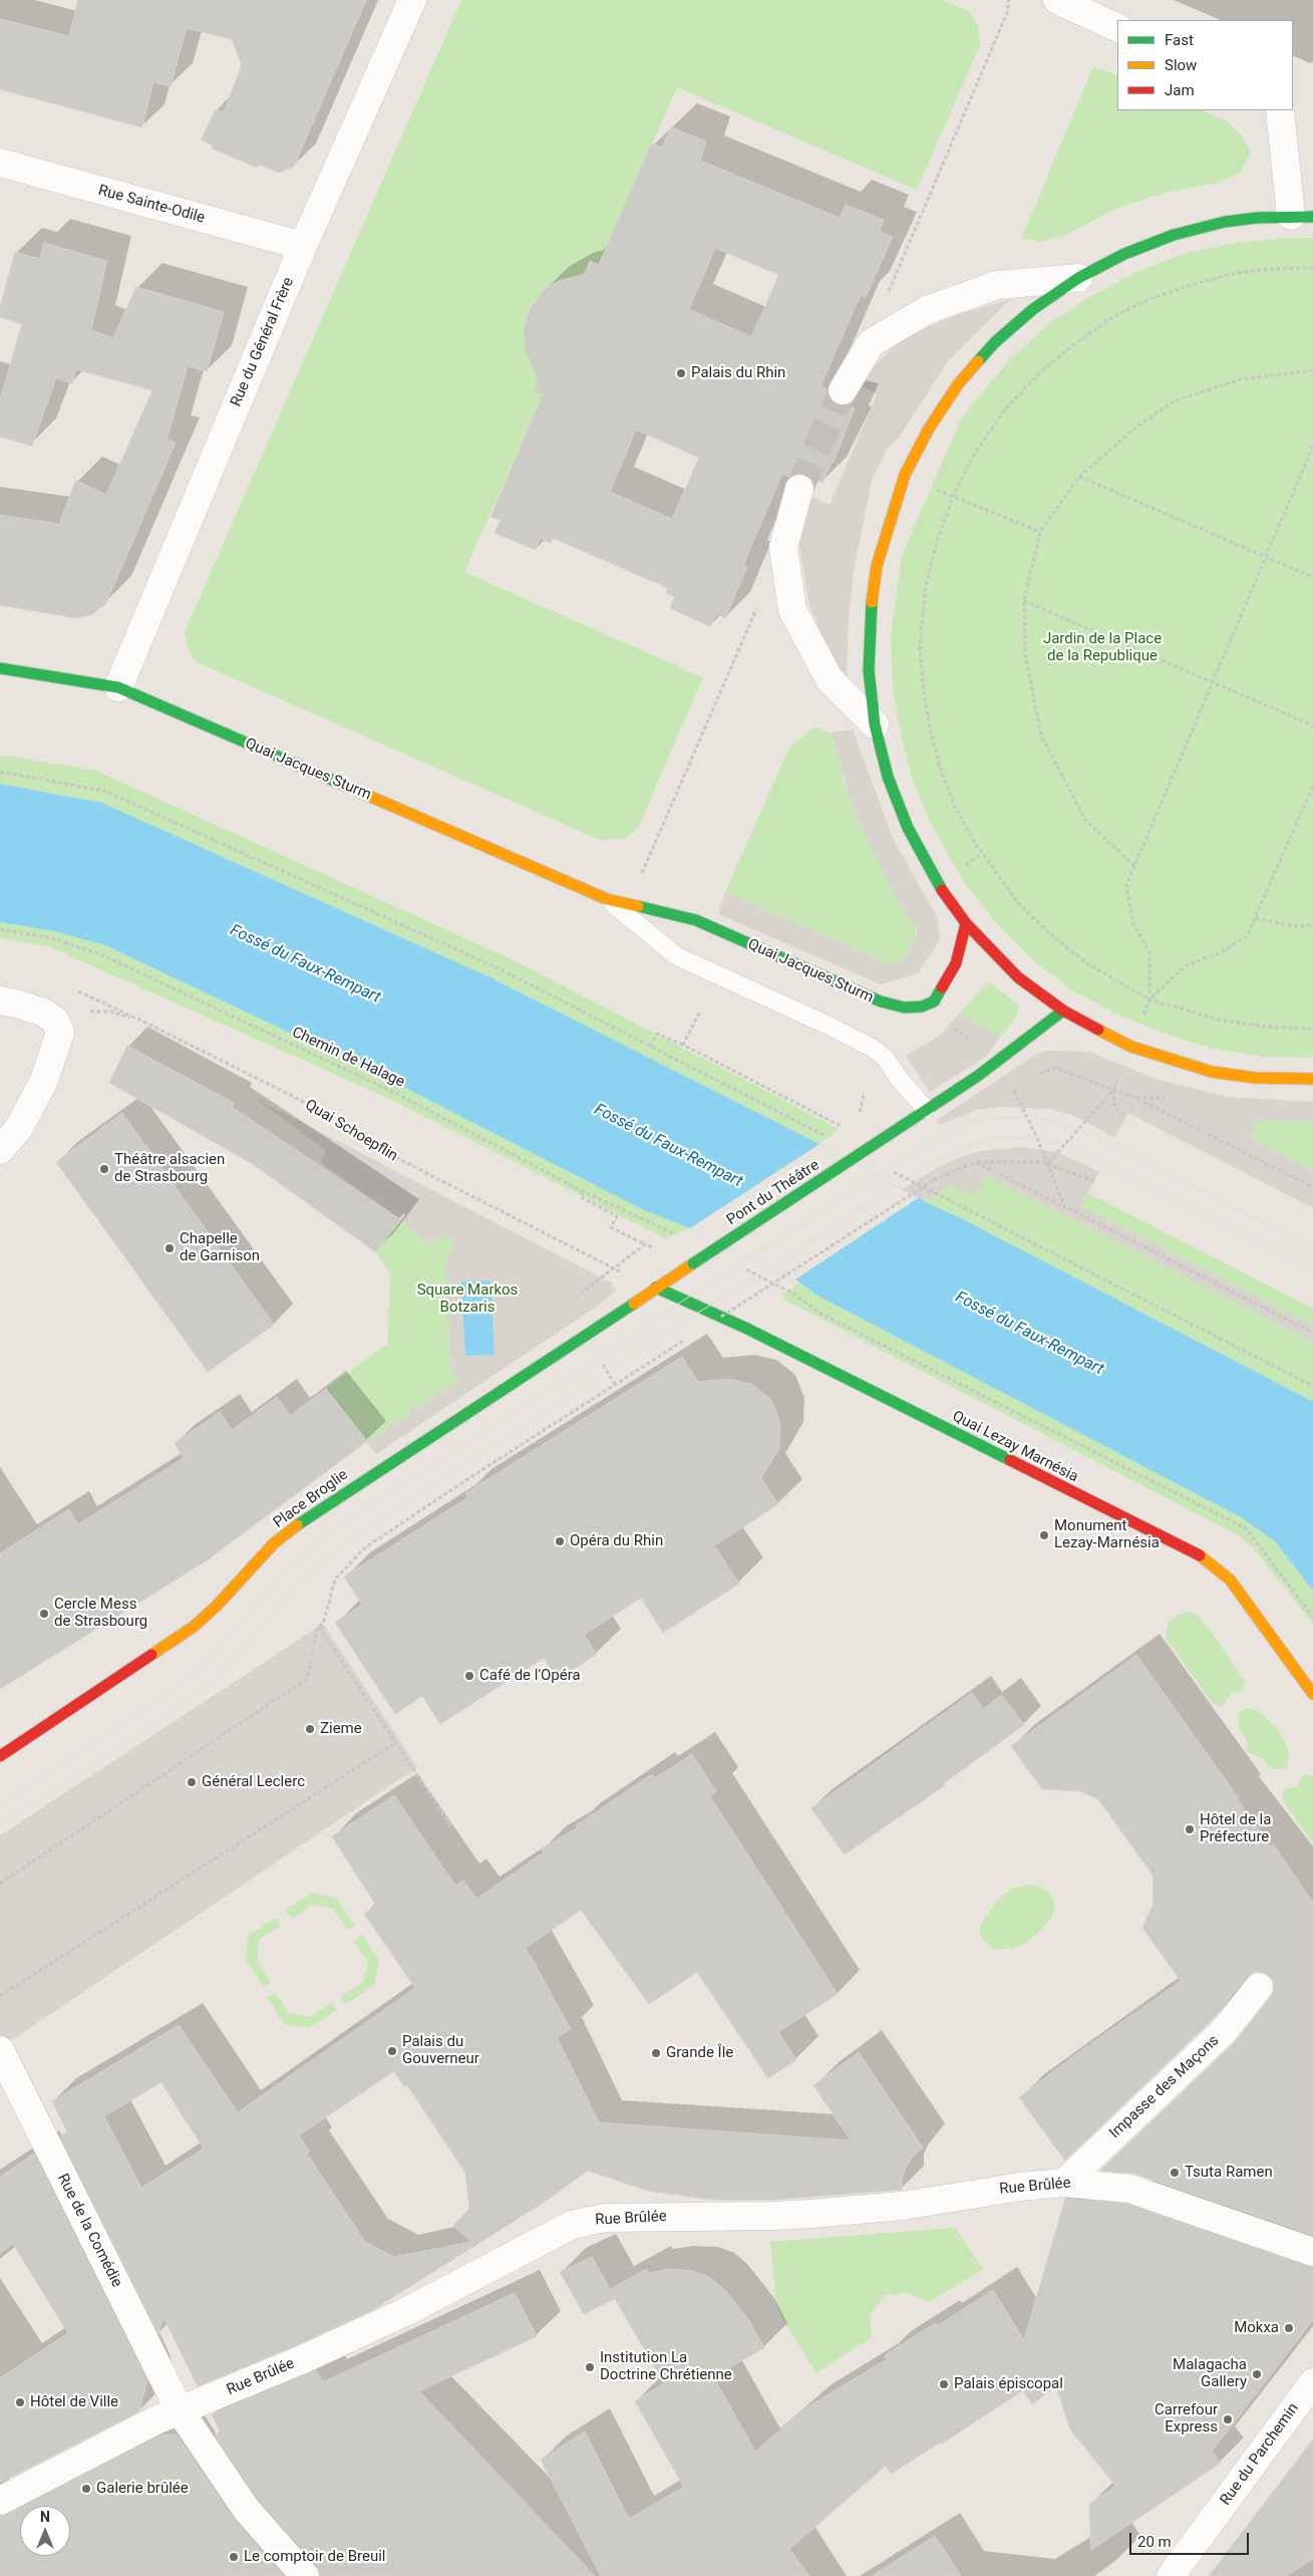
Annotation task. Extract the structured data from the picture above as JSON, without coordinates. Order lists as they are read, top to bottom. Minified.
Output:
{"streets":{"street":["Rue Sainte-Odile","Rue du Général Frère","Quai Jacques Sturm","Pont du Théâtre","Quai Lezay Marnésia","Place Broglie","Impasse des Maçons","Rue Brûlée","Rue de la Comédie","Rue du Parchemin"],"path":["Chemin de Halage","Quai Schoepflin"]},"crossings":[["Rue Sainte-Odile","Rue du Général Frère"],["Rue du Général Frère","Quai Jacques Sturm"],["Quai Schoepflin","Pont du Théâtre"],["Quai Schoepflin","Quai Lezay Marnésia"],["Quai Schoepflin","Place Broglie"],["Pont du Théâtre","Quai Lezay Marnésia"],["Pont du Théâtre","Place Broglie"],["Quai Lezay Marnésia","Place Broglie"],["Impasse des Maçons","Rue Brûlée"],["Rue Brûlée","Rue de la Comédie"]],"water":["Fossé du Faux-Rempart"],"parks":["Jardin de la Place de la Republique","Square Markos Botzaris"],"places":["Palais du Rhin","Théâtre alsacien de Strasbourg","Chapelle de Garnison","Monument Lezay-Marnésia","Opéra du Rhin","Cercle Mess de Strasbourg","Café de l'Opéra","Zieme","Général Leclerc","Hôtel de la Préfecture","Palais du Gouverneur","Grande Île","Tsuta Ramen","Mokxa","Institution La Doctrine Chrétienne","Malagacha Gallery","Palais épiscopal","Hôtel de Ville","Carrefour Express","Galerie brûlée","Le comptoir de Breuil"],"legend":["Fast","Slow","Jam"],"scale_bar":"20 m","north":"top"}
